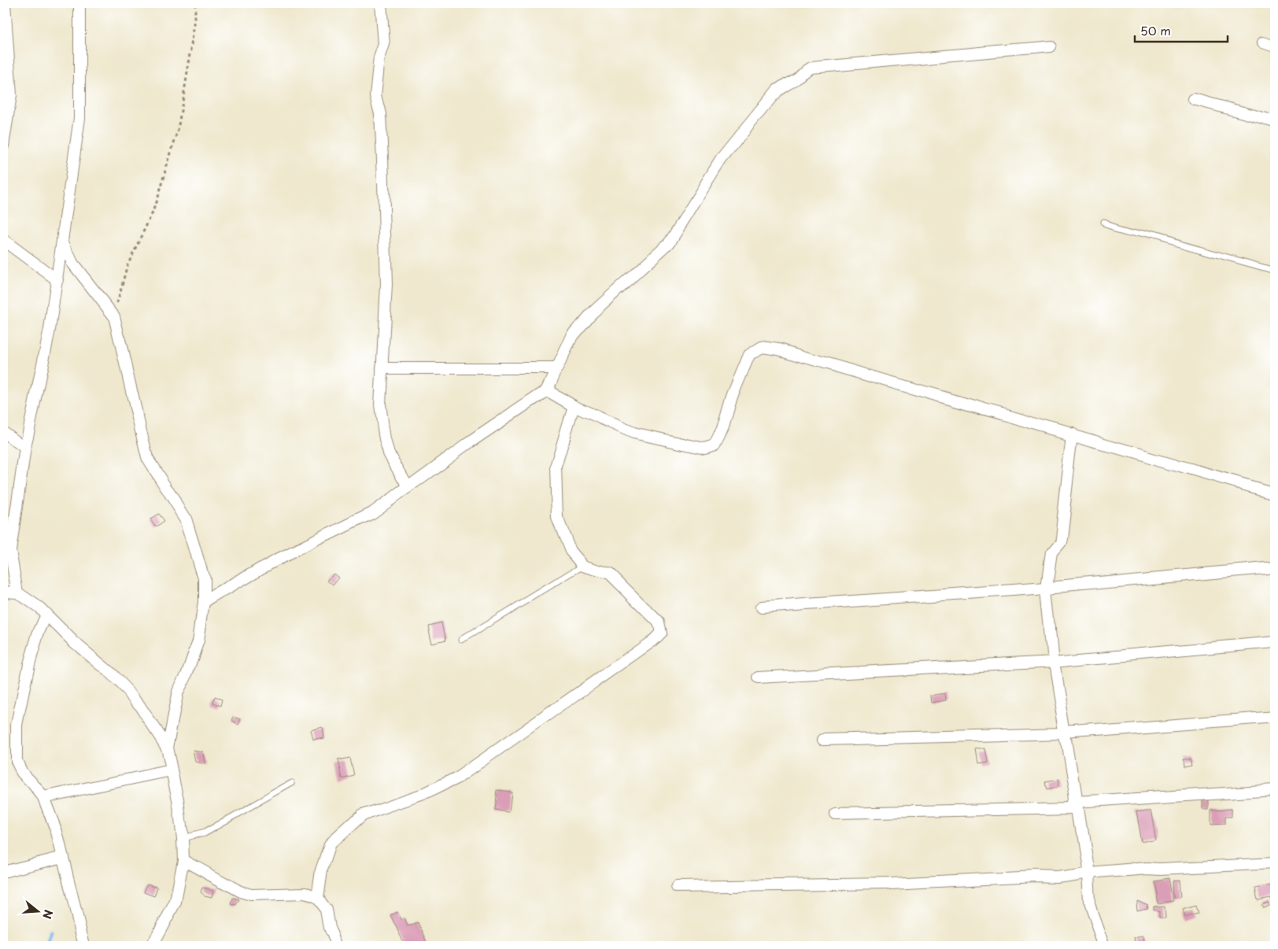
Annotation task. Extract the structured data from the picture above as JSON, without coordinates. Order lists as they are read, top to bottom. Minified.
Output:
{"scale_bar":"50 m","north":"right"}
